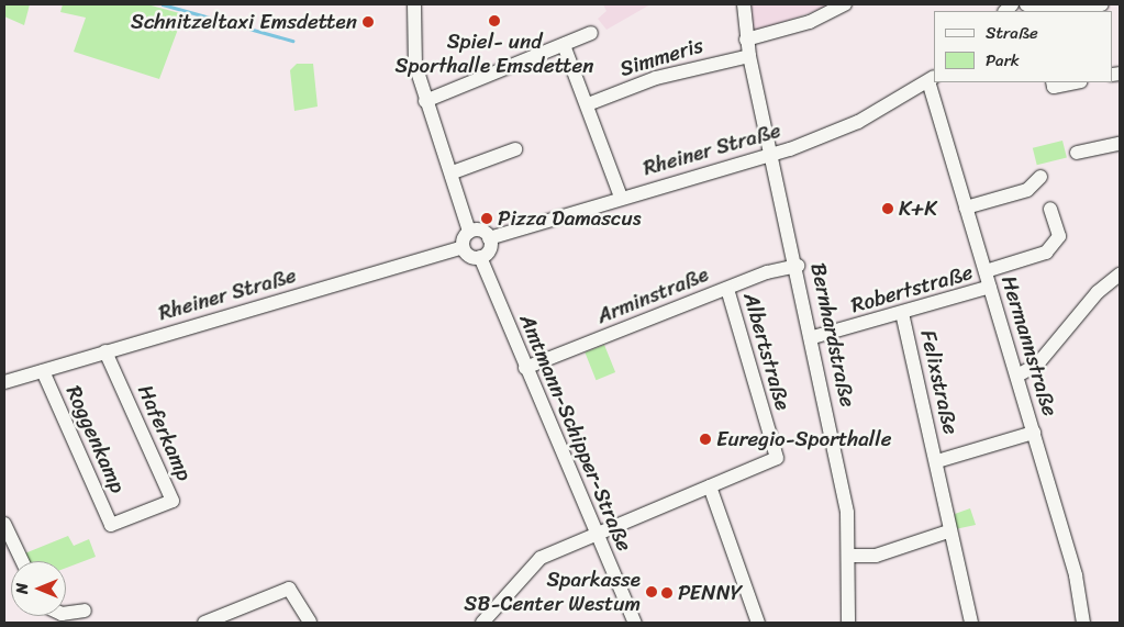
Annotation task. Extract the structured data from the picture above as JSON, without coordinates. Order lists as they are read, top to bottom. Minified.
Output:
{"streets":{"street":["Simmeris","Rheiner Straße","Robertstraße","Arminstraße","Bernhardstraße","Hermannstraße","Albertstraße","Felixstraße","Haferkamp","Amtmann-Schipper-Straße","Roggenkamp"]},"crossings":[["Simmeris","Bernhardstraße"],["Rheiner Straße","Bernhardstraße"],["Rheiner Straße","Hermannstraße"],["Rheiner Straße","Haferkamp"],["Rheiner Straße","Amtmann-Schipper-Straße"],["Rheiner Straße","Roggenkamp"],["Robertstraße","Bernhardstraße"],["Robertstraße","Hermannstraße"],["Robertstraße","Felixstraße"],["Arminstraße","Bernhardstraße"],["Arminstraße","Albertstraße"],["Arminstraße","Amtmann-Schipper-Straße"],["Hermannstraße","Felixstraße"],["Albertstraße","Amtmann-Schipper-Straße"],["Haferkamp","Roggenkamp"]],"places":["Spiel- und Sporthalle Emsdetten","Schnitzeltaxi Emsdetten","K+K","Pizza Damascus","Euregio-Sporthalle","Sparkasse SB-Center Westum","PENNY"],"legend":["Straße","Park"],"north":"left"}
